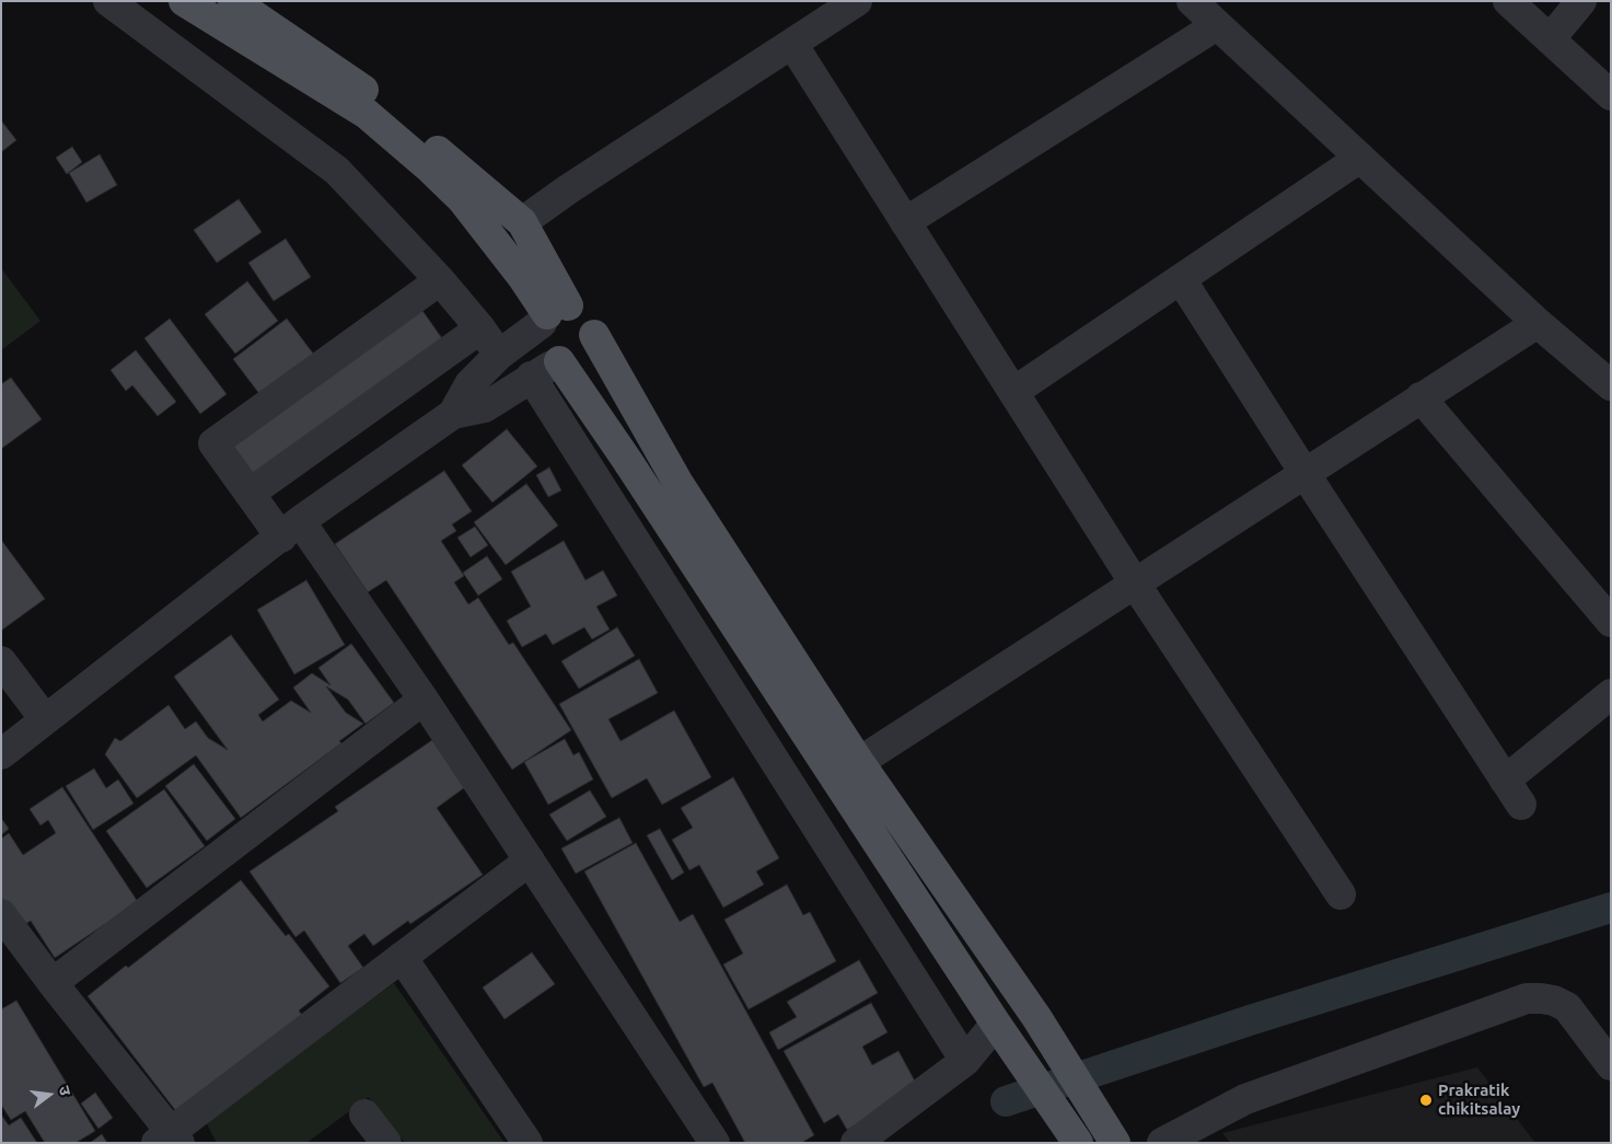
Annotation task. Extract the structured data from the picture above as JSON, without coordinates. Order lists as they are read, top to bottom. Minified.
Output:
{"places":["Prakratik chikitsalay"],"north":"right"}
